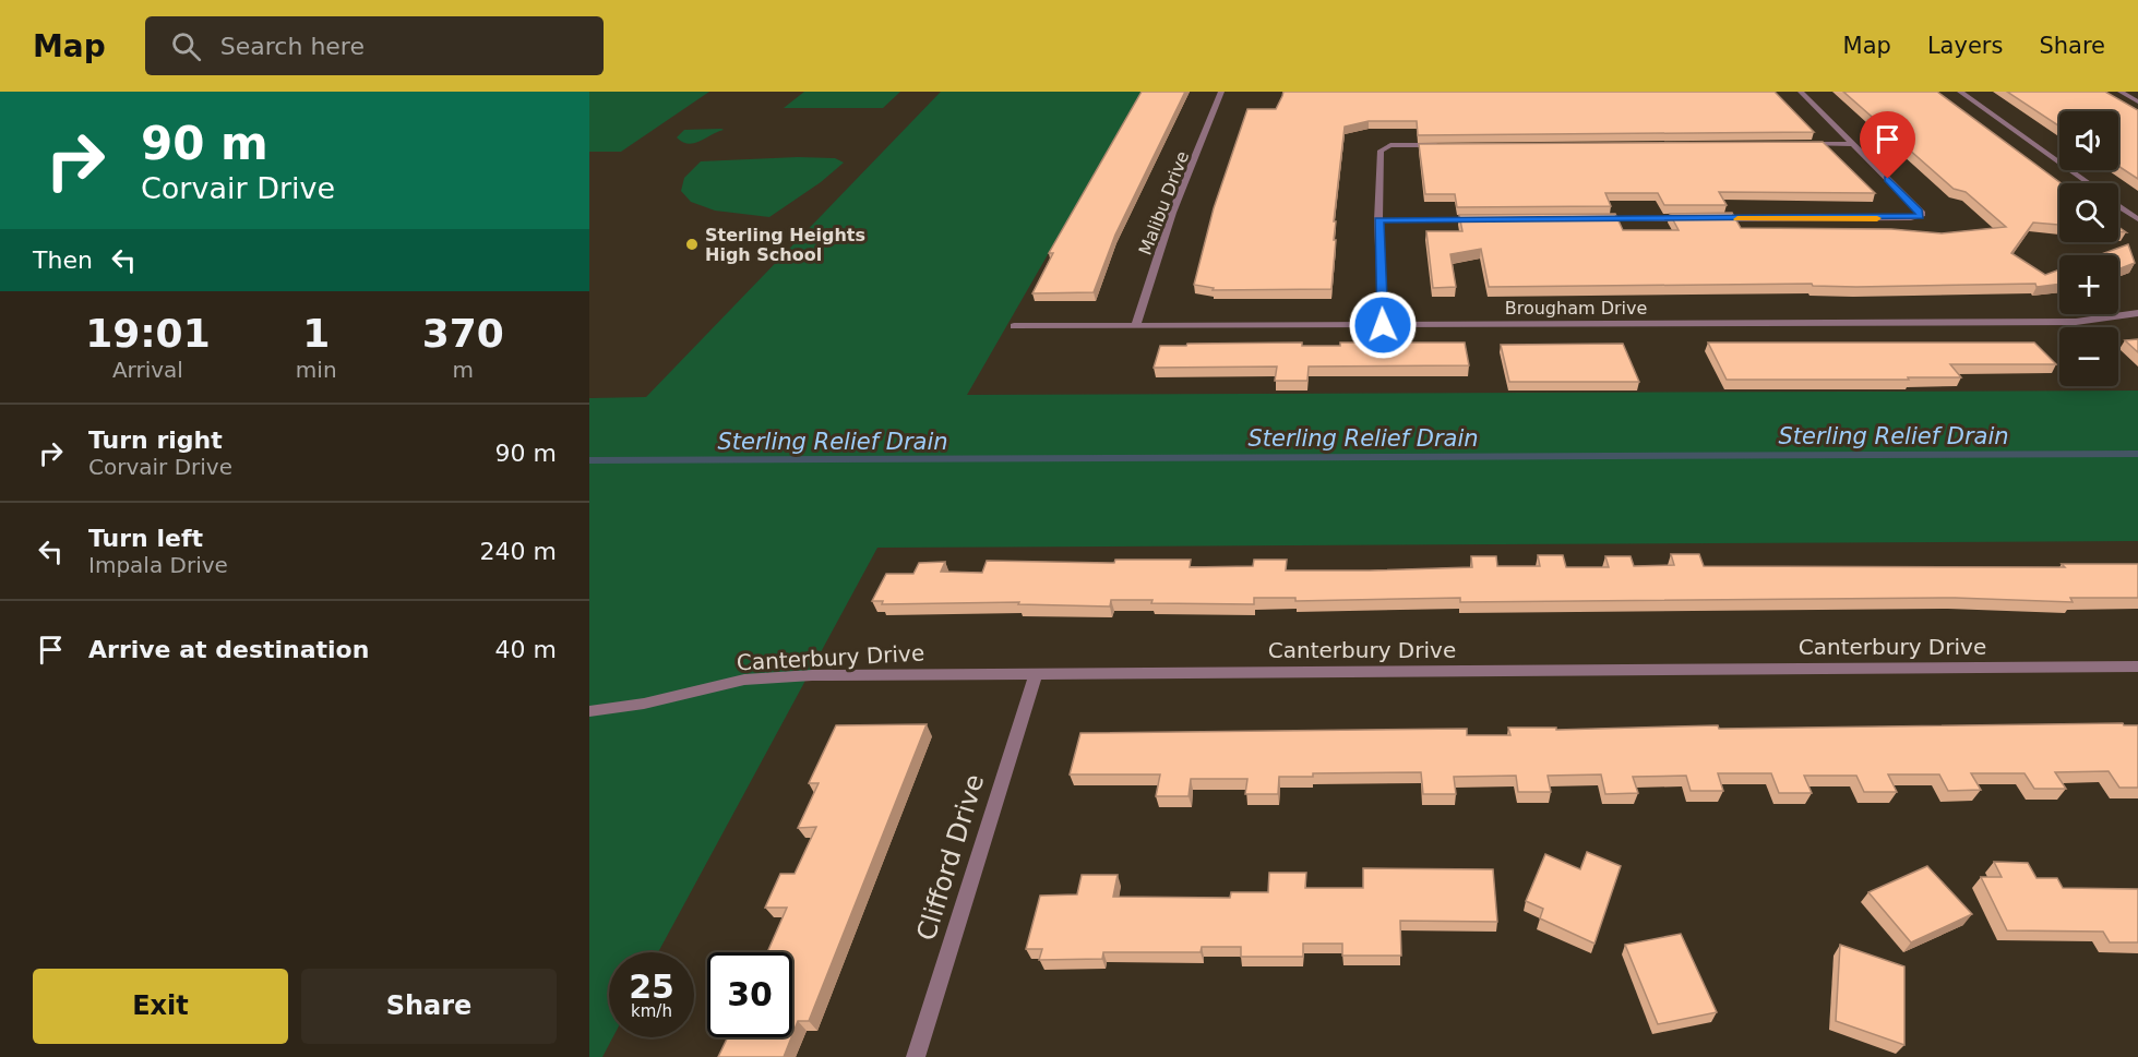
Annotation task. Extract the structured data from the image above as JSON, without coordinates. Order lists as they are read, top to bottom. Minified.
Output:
{"streets":{"street":["Malibu Drive","Brougham Drive","Canterbury Drive","Clifford Drive"]},"crossings":[["Malibu Drive","Brougham Drive"],["Canterbury Drive","Clifford Drive"]],"water":["Sterling Relief Drain"],"places":["Sterling Heights High School"],"page":{"header":"Map","search":"Search here","nav":["Map","Layers","Share"],"turn":["90 m","Corvair Drive"],"map_buttons":["+","−"],"then":"Then","eta":["19:01","Arrival","1","min","370","m"],"list":[{"name":"Turn right","note":"Corvair Drive","value":"90 m"},{"name":"Turn left","note":"Impala Drive","value":"240 m"},{"name":"Arrive at destination","value":"40 m"}],"speed":"25 km/h","limit":"30","buttons":["Exit","Share"]}}
